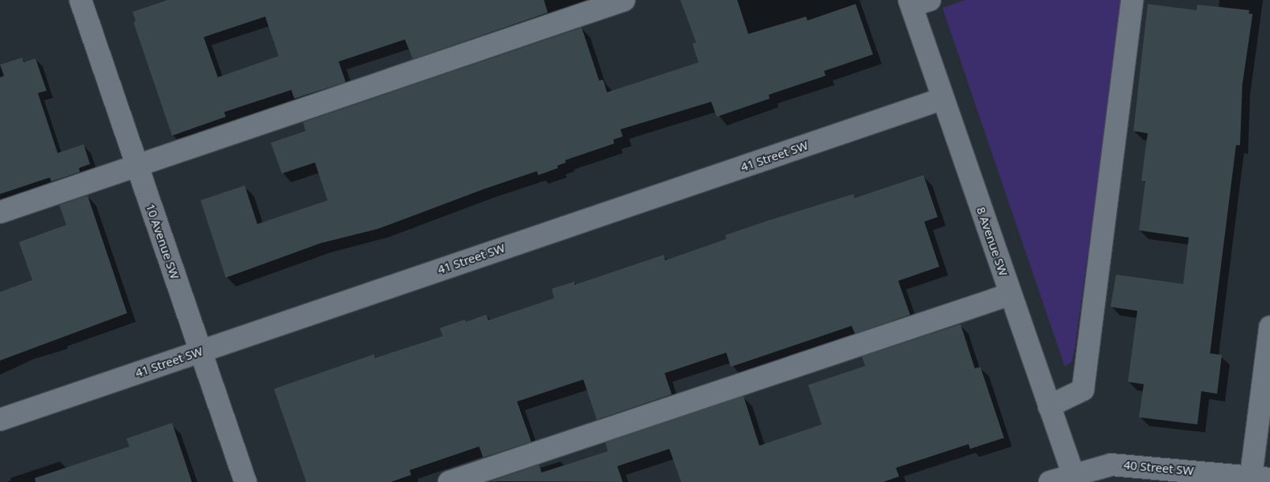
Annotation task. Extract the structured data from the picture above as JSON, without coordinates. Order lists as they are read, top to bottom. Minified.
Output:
{"streets":{"street":["41 Street SW","10 Avenue SW","8 Avenue SW","40 Street SW"]},"crossings":[["41 Street SW","10 Avenue SW"],["41 Street SW","8 Avenue SW"],["8 Avenue SW","40 Street SW"]]}
